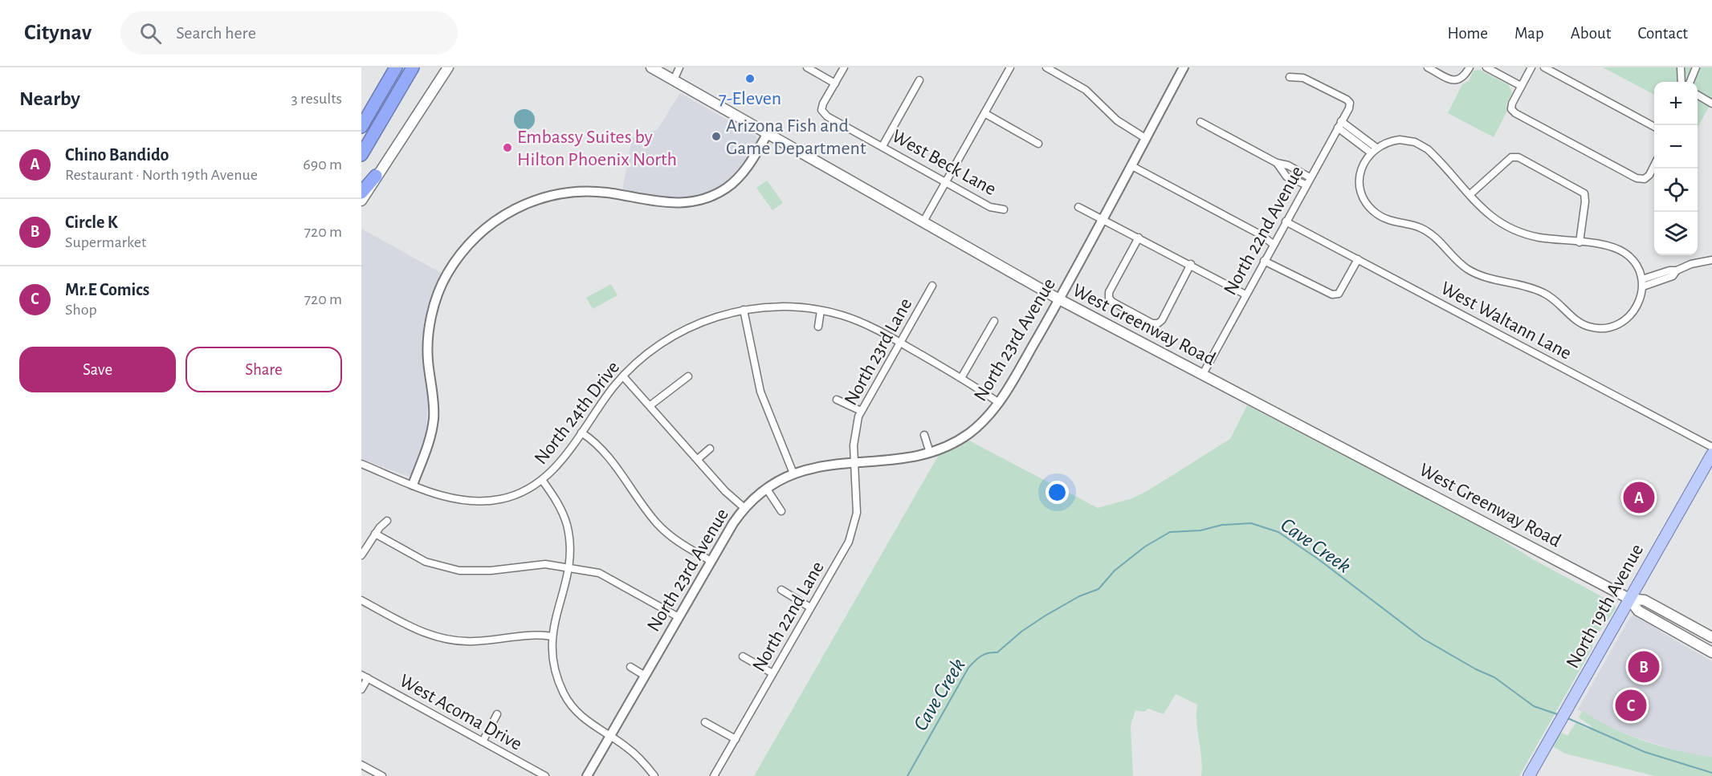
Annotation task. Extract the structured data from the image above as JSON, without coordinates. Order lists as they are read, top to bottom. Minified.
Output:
{"streets":{"main road":["West Greenway Road","North 19th Avenue"],"street":["West Beck Lane","North 22nd Avenue","West Waltann Lane","North 23rd Avenue","North 23rd Lane","North 24th Drive","North 22nd Lane","West Acoma Drive"]},"crossings":[["North 22nd Avenue","West Waltann Lane"],["North 22nd Avenue","West Greenway Road"],["West Greenway Road","North 23rd Avenue"],["West Greenway Road","North 19th Avenue"],["North 23rd Avenue","North 23rd Lane"],["North 23rd Avenue","North 24th Drive"],["North 23rd Avenue","North 22nd Lane"],["North 23rd Lane","North 24th Drive"],["North 23rd Lane","North 22nd Lane"]],"water":["Cave Creek"],"places":["7-Eleven","Arizona Fish and Game Department","Embassy Suites by Hilton Phoenix North"],"page":{"header":"Citynav","search":"Search here","nav":["Home","Map","About","Contact"],"heading":["Nearby","3 results"],"map_buttons":["+","−"],"list":[{"mark":"A","name":"Chino Bandido","note":"Restaurant · North 19th Avenue","value":"690 m"},{"mark":"B","name":"Circle K","note":"Supermarket","value":"720 m"},{"mark":"C","name":"Mr.E Comics","note":"Shop","value":"720 m"}],"buttons":["Save","Share"],"pins":["A","B","C"]}}
